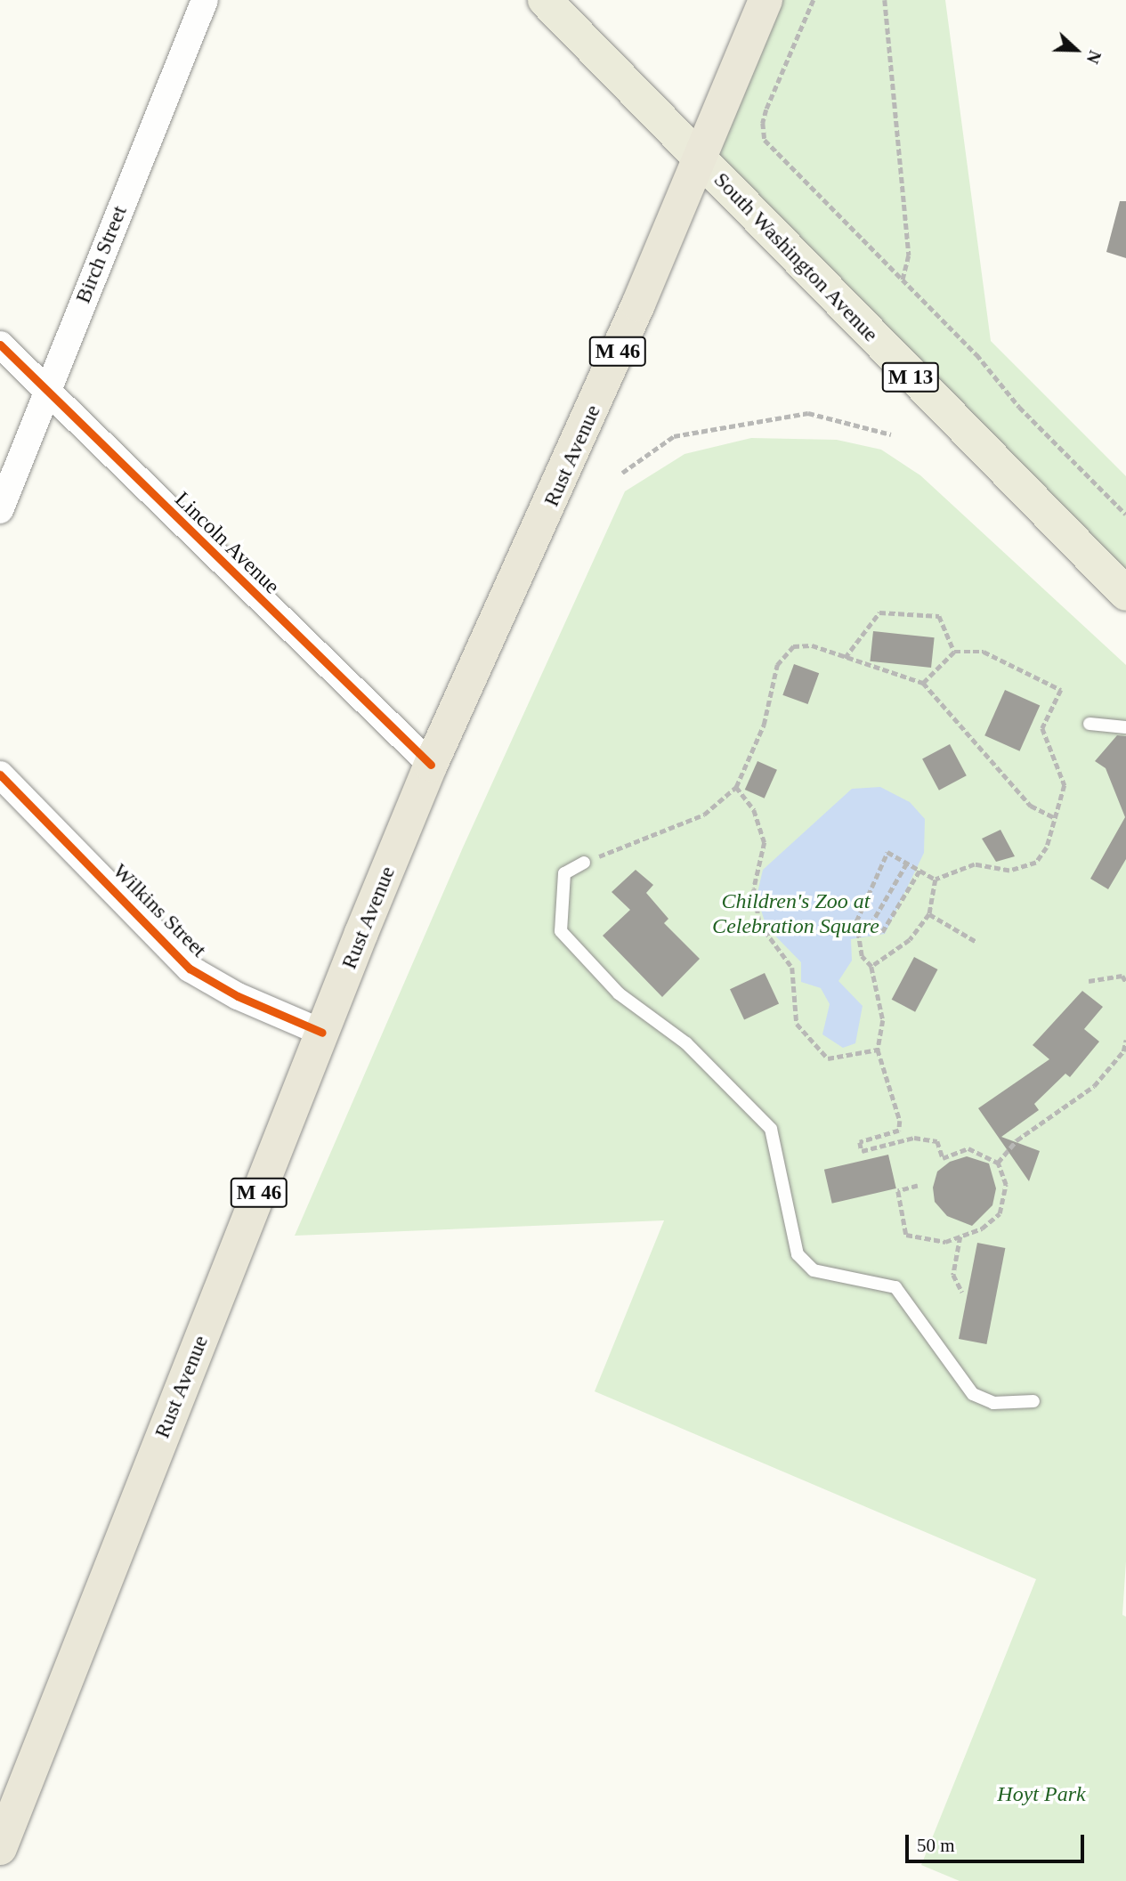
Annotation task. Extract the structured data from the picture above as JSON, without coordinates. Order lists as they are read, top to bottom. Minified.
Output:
{"streets":{"highway":["M 46","Rust Avenue"],"main road":["South Washington Avenue","M 13"],"street":["Birch Street","Lincoln Avenue","Wilkins Street"]},"crossings":[["Birch Street","Lincoln Avenue"],["South Washington Avenue","Rust Avenue"],["Rust Avenue","Lincoln Avenue"],["Rust Avenue","Wilkins Street"]],"parks":["Children's Zoo at Celebration Square","Hoyt Park"],"scale_bar":"50 m","north":"right"}
